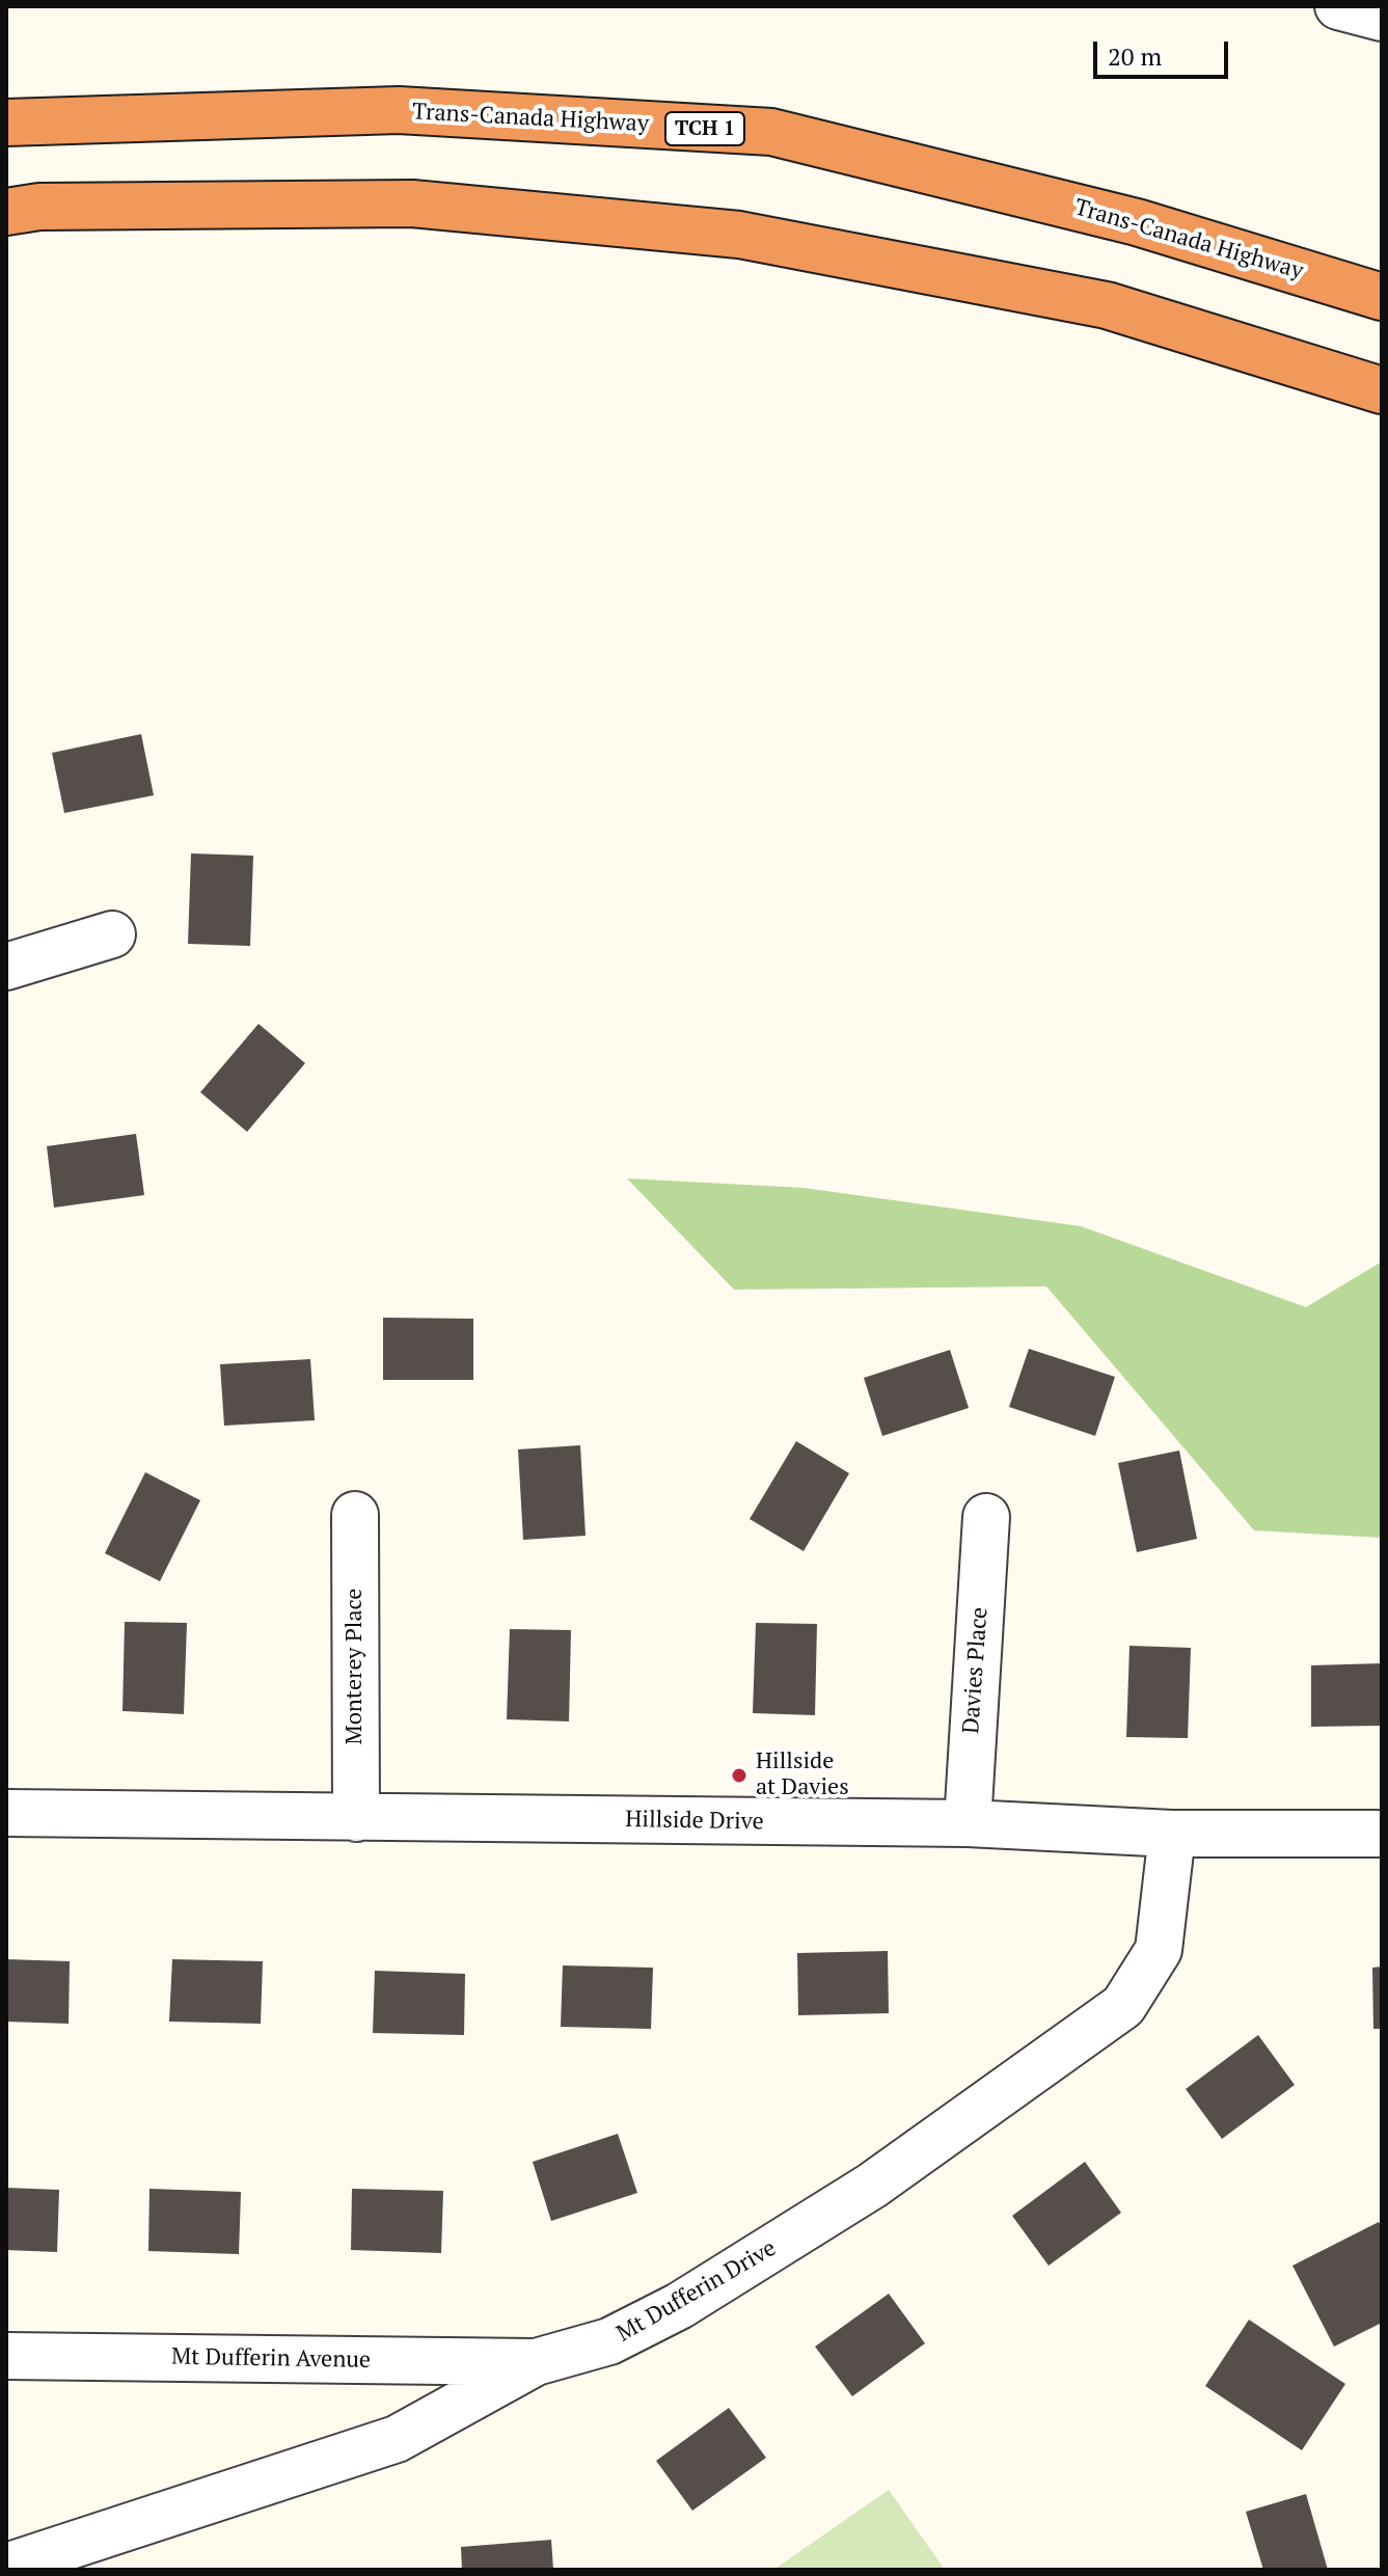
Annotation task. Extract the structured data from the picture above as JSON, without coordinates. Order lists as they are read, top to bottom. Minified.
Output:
{"streets":{"highway":["Trans-Canada Highway","TCH 1"],"street":["Monterey Place","Davies Place","Hillside Drive","Mt Dufferin Drive","Mt Dufferin Avenue"]},"crossings":[["Monterey Place","Hillside Drive"],["Davies Place","Hillside Drive"],["Hillside Drive","Mt Dufferin Drive"],["Mt Dufferin Drive","Mt Dufferin Avenue"]],"places":["Hillside at Davies"],"scale_bar":"20 m"}
